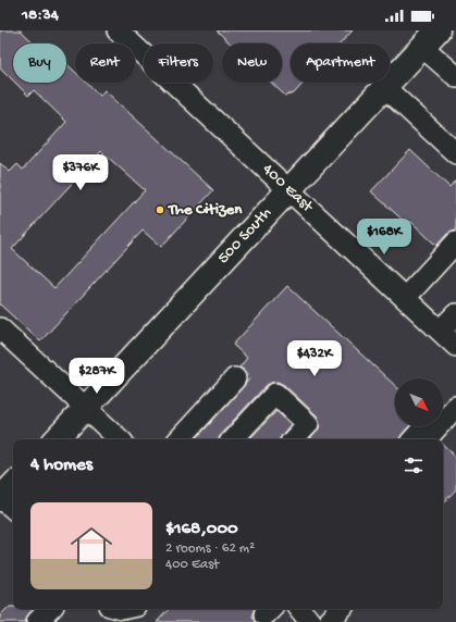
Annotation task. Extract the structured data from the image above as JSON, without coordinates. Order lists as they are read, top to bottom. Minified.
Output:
{"streets":{"main road":["500 South"],"street":["400 East"]},"crossings":[["400 East","500 South"]],"places":["The Citizen"],"north":"bottom right","page":{"status":"18:34","chip":["Buy","Rent","Filters","New","Apartment"],"price":["$376K","$168K","$432K","$287K"],"heading":"4 homes","list":[{"name":"$168,000","note":"2 rooms · 62 m² · 400 East"}]}}
